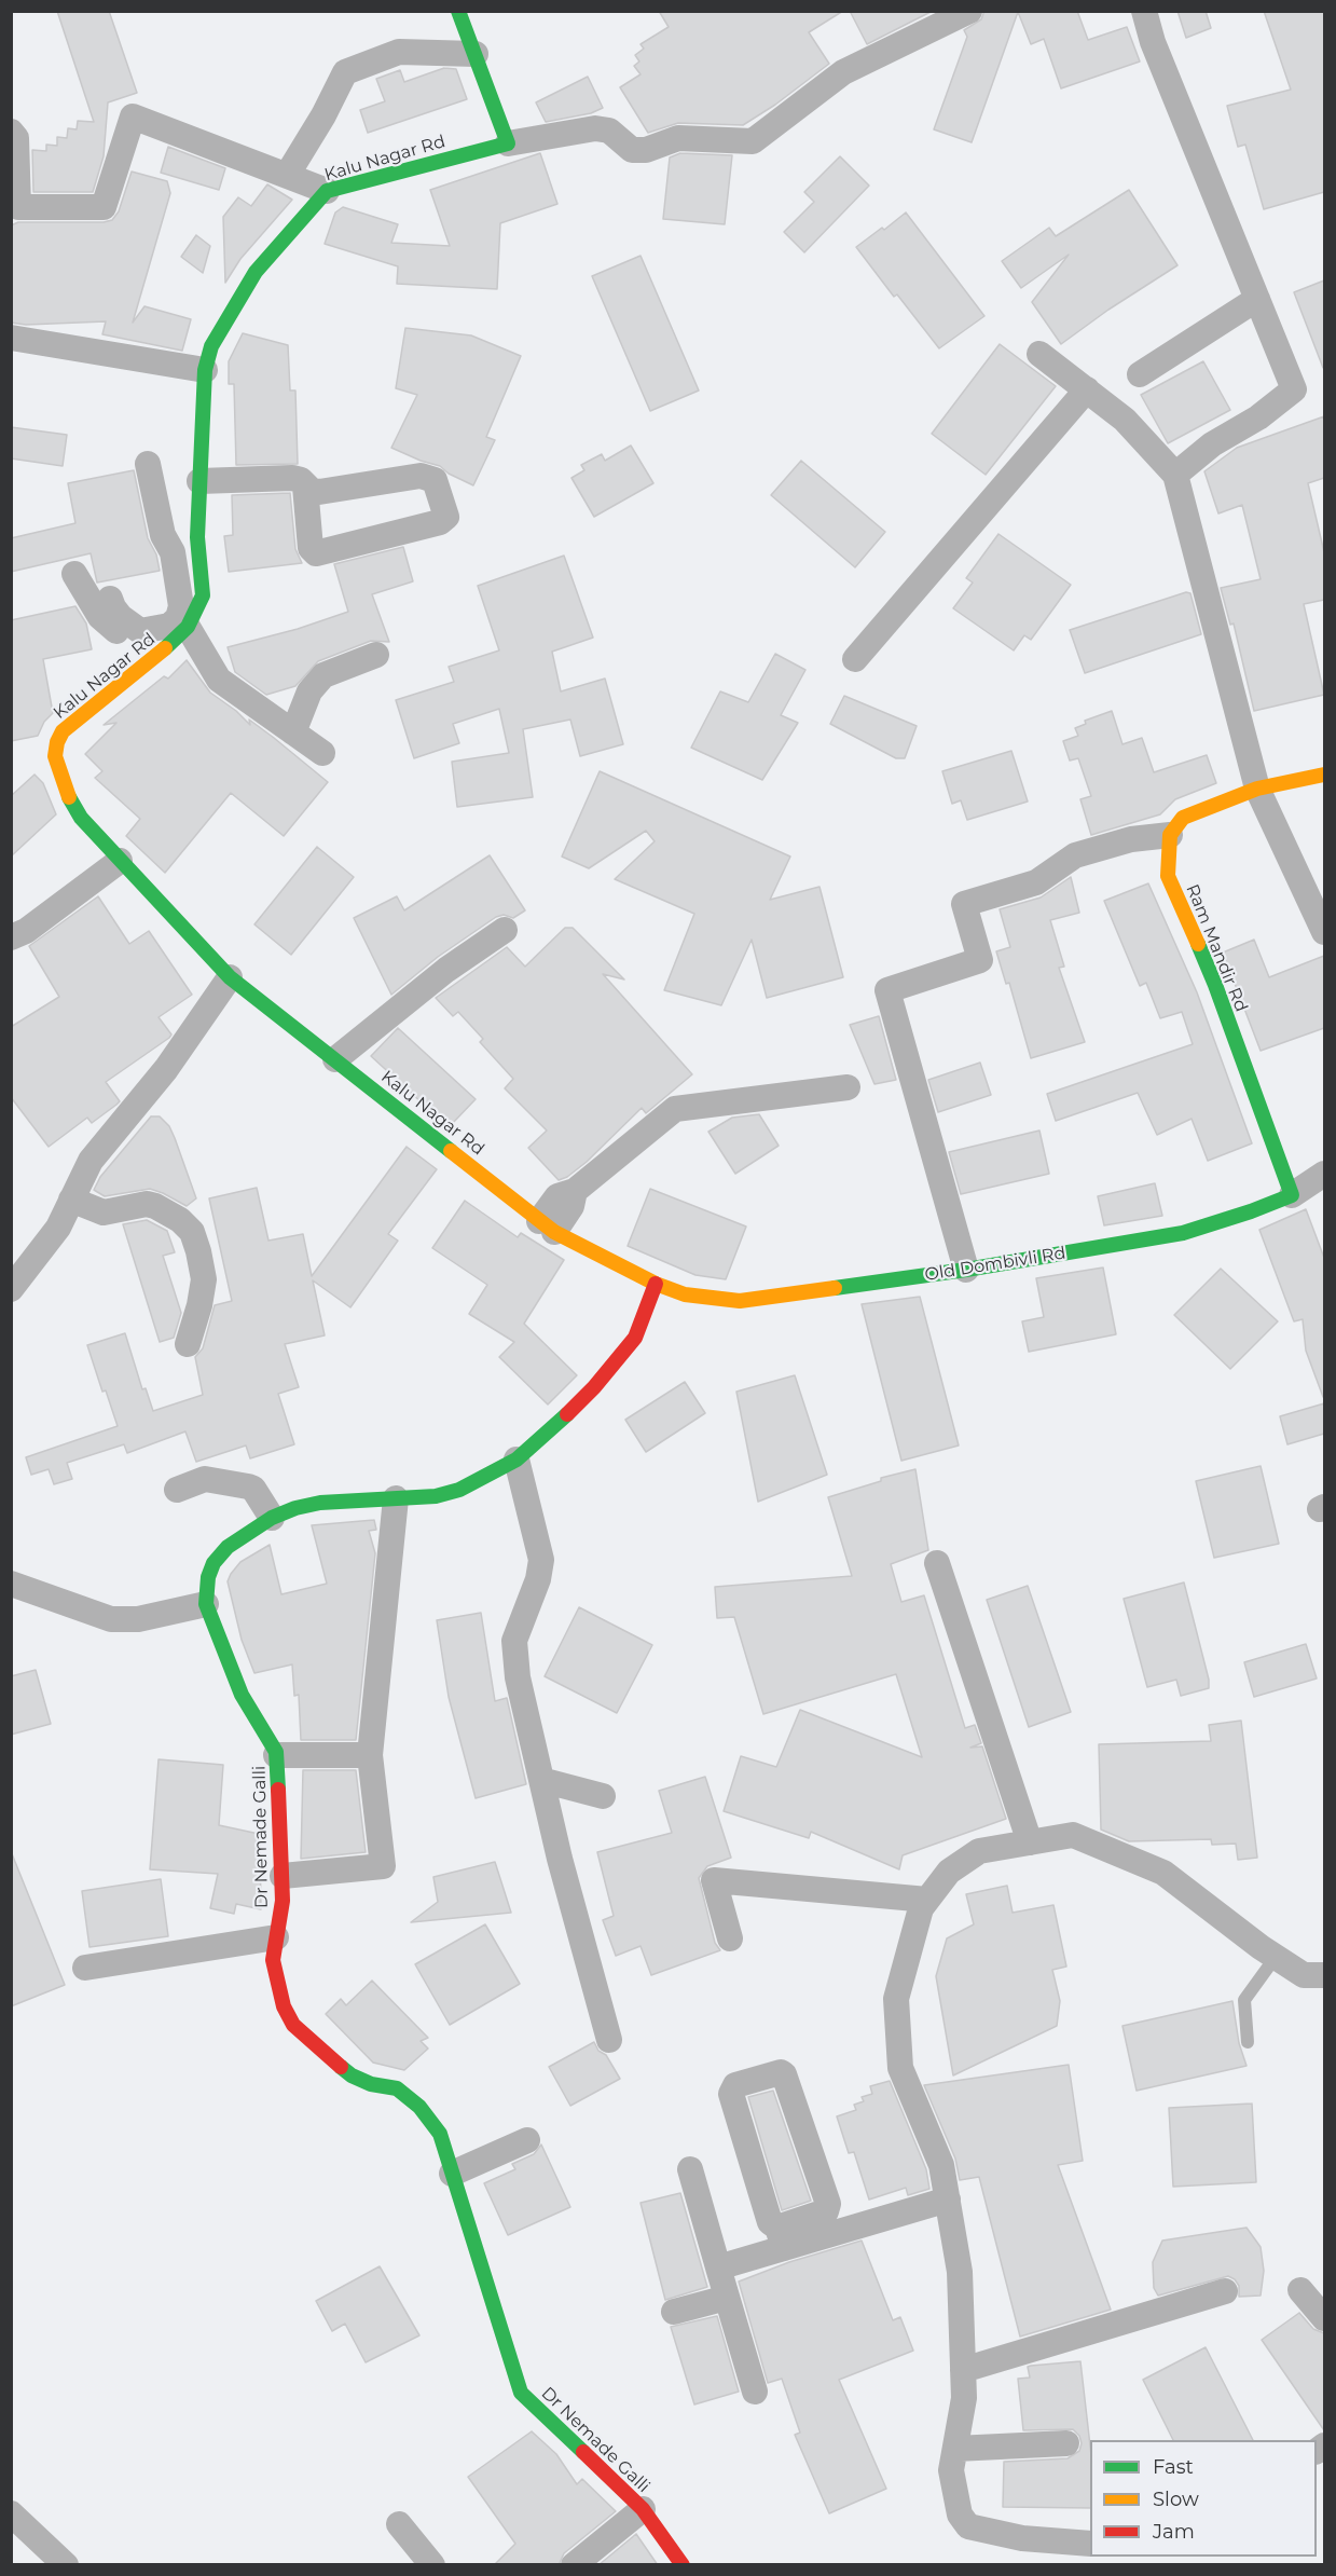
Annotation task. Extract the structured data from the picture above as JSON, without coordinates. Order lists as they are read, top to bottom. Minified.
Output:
{"streets":{"street":["Kalu Nagar Rd","Ram Mandir Rd","Old Dombivli Rd","Dr Nemade Galli"]},"crossings":[["Kalu Nagar Rd","Old Dombivli Rd"],["Kalu Nagar Rd","Dr Nemade Galli"],["Ram Mandir Rd","Old Dombivli Rd"],["Old Dombivli Rd","Dr Nemade Galli"]],"legend":["Fast","Slow","Jam"]}
